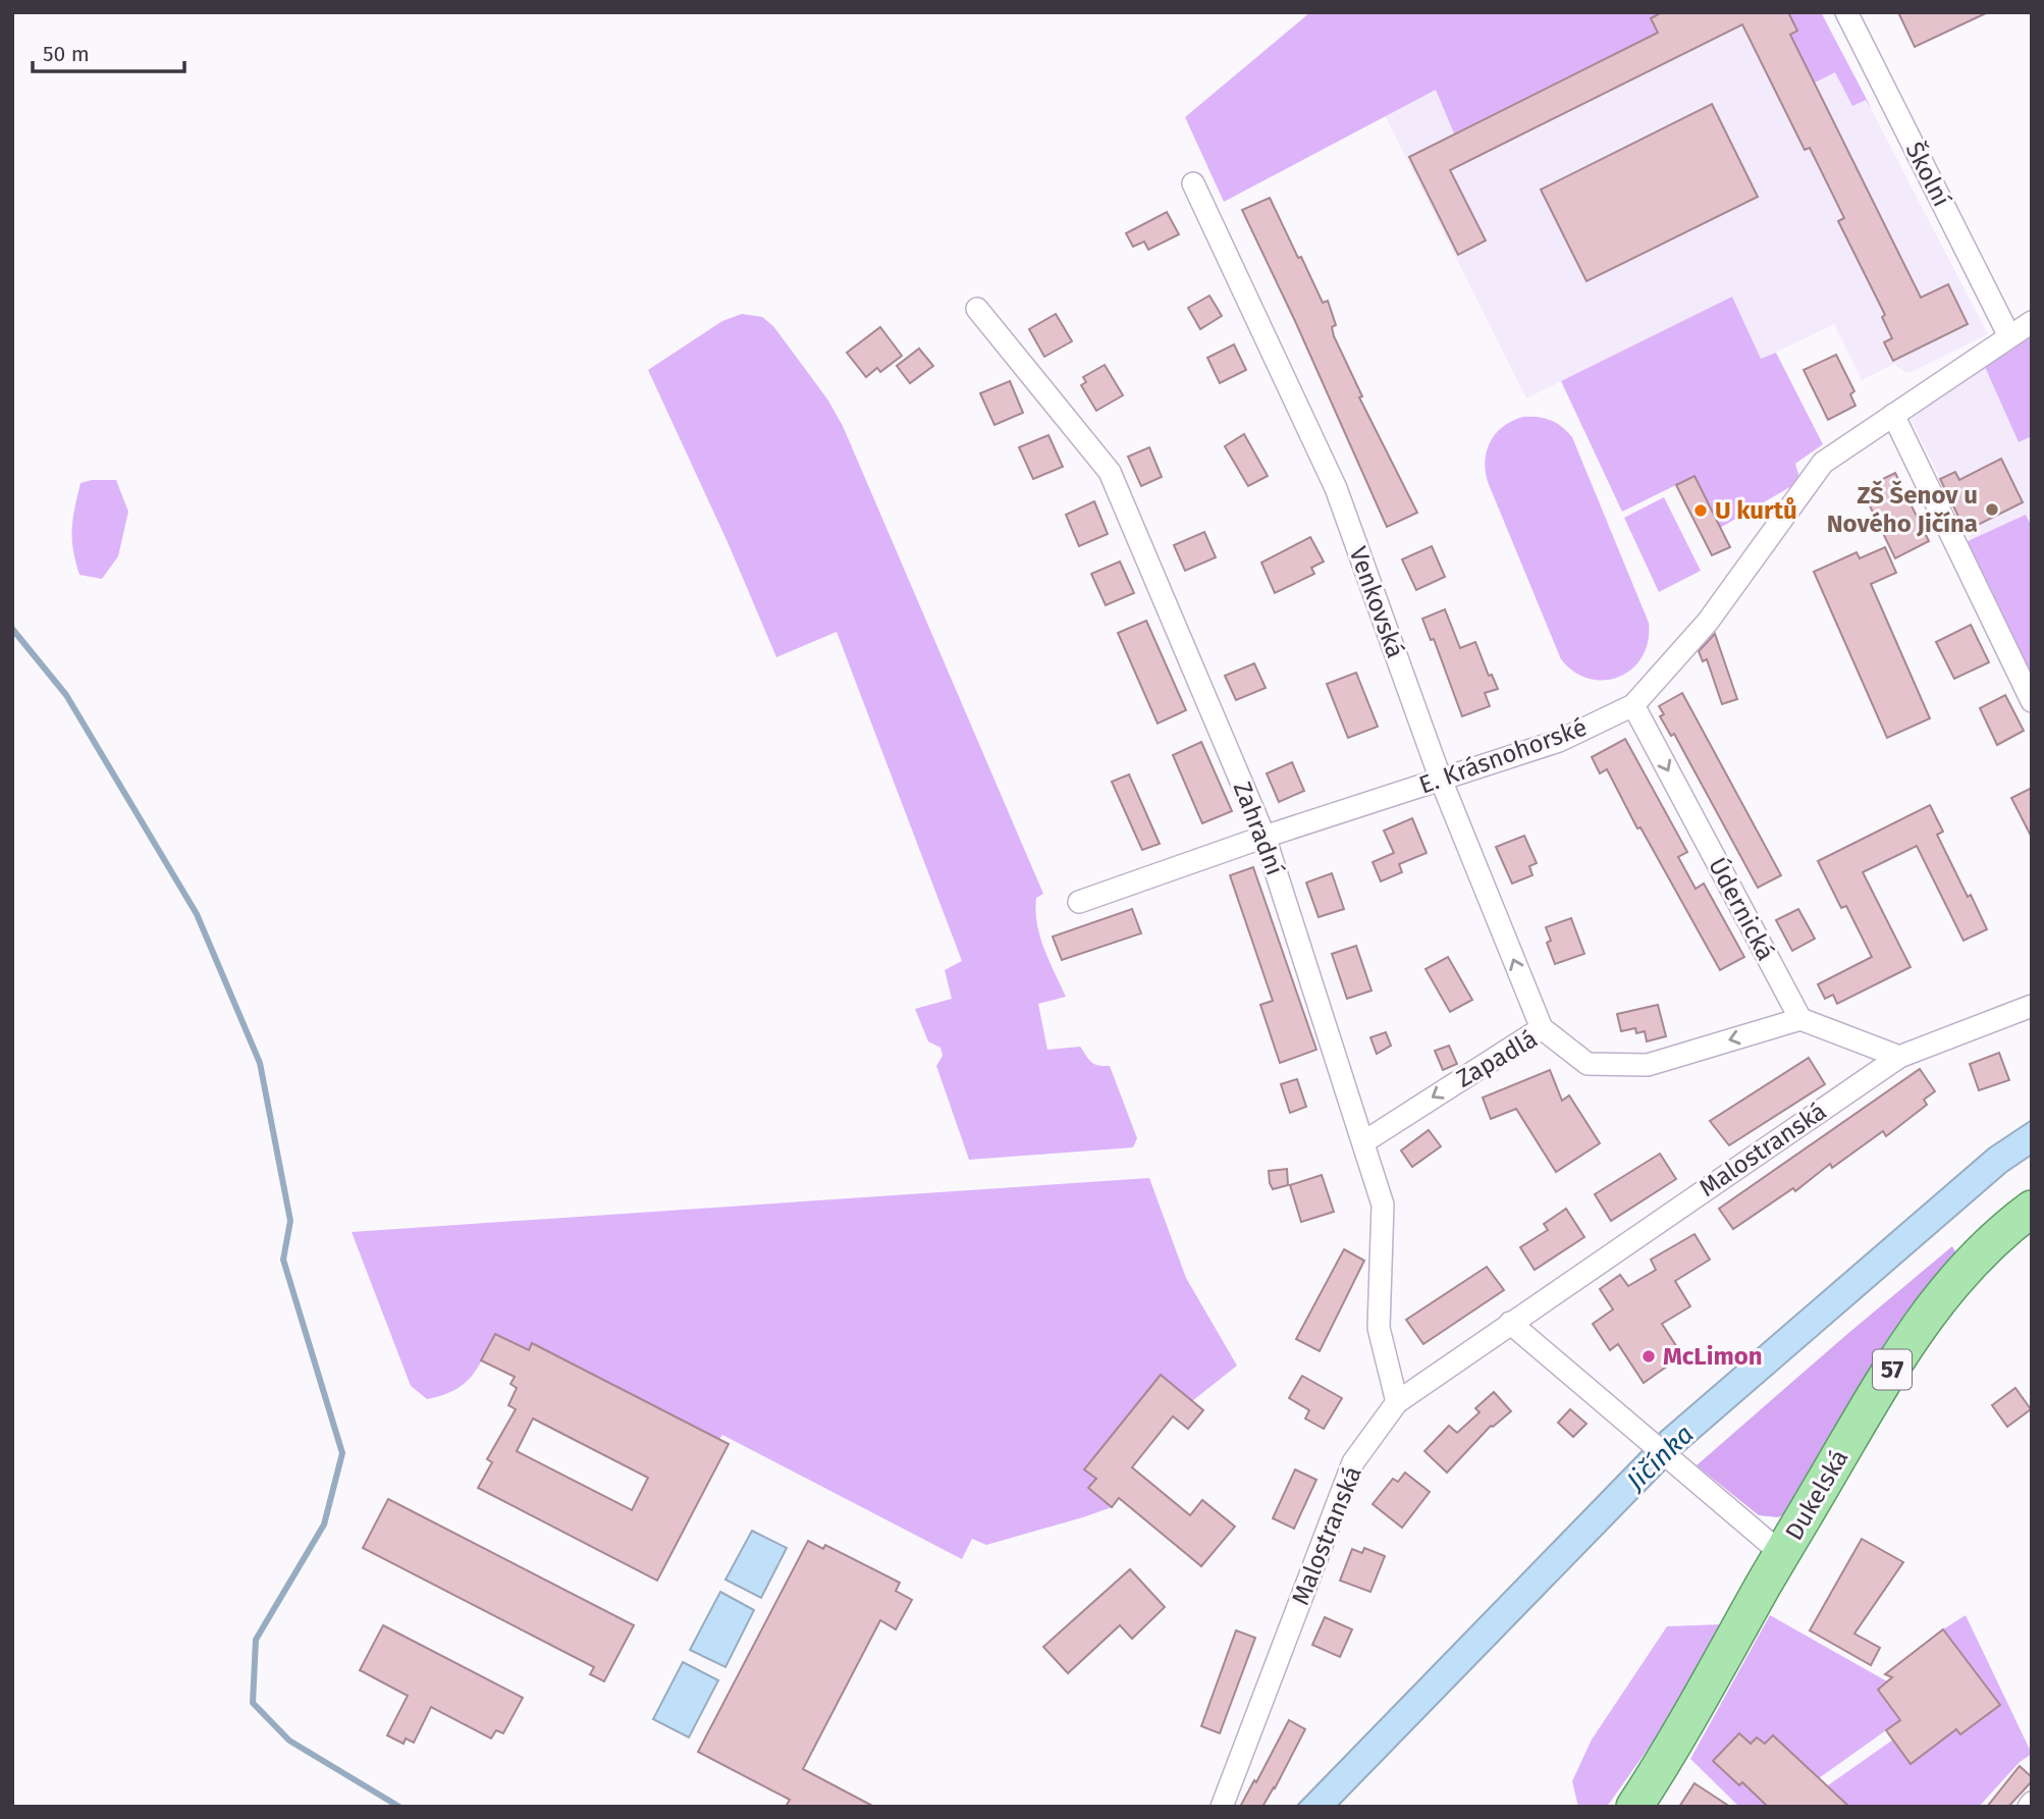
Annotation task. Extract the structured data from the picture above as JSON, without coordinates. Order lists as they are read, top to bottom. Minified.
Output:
{"streets":{"main road":["57","Dukelská"],"street":["Školní","Venkovská","E. Krásnohorské","Zahradní","Údernická","Zapadlá","Malostranská"]},"crossings":[["Školní","E. Krásnohorské"],["Venkovská","E. Krásnohorské"],["Venkovská","Zapadlá"],["E. Krásnohorské","Zahradní"],["E. Krásnohorské","Údernická"],["Zahradní","Zapadlá"],["Zahradní","Malostranská"],["Údernická","Zapadlá"]],"one_way":["Údernická","Zapadlá"],"water":["Jičínka"],"places":["ZŠ Šenov u Nového Jičína","U kurtů","McLimon"],"scale_bar":"50 m"}
